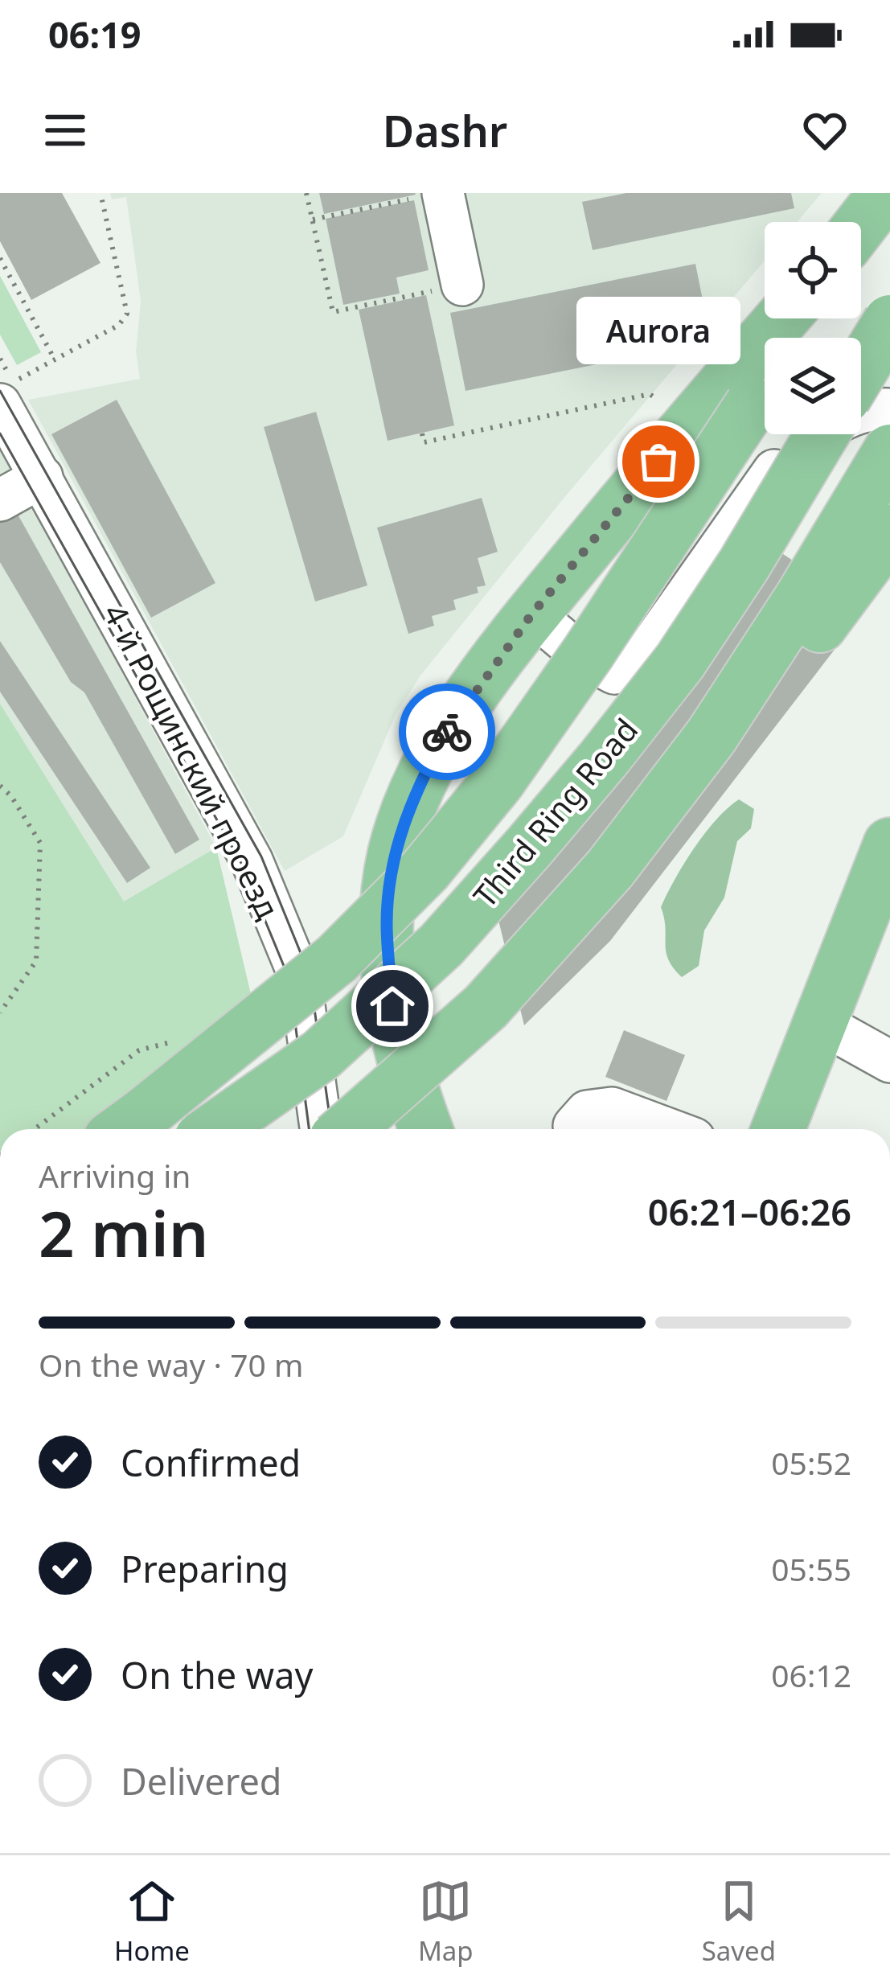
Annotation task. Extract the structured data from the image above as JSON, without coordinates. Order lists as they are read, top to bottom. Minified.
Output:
{"streets":{"main road":["Third Ring Road"],"street":["4-й Рощинский проезд"]},"places":["Aurora"],"page":{"status":"06:19","header":"Dashr","bubble":"Aurora","heading":["2 min","Arriving in","06:21–06:26"],"bar":"On the way · 70 m","list":[["Confirmed","05:52"],["Preparing","05:55"],["On the way","06:12"],"Delivered"],"tabs":["Home","Map","Saved"]}}
